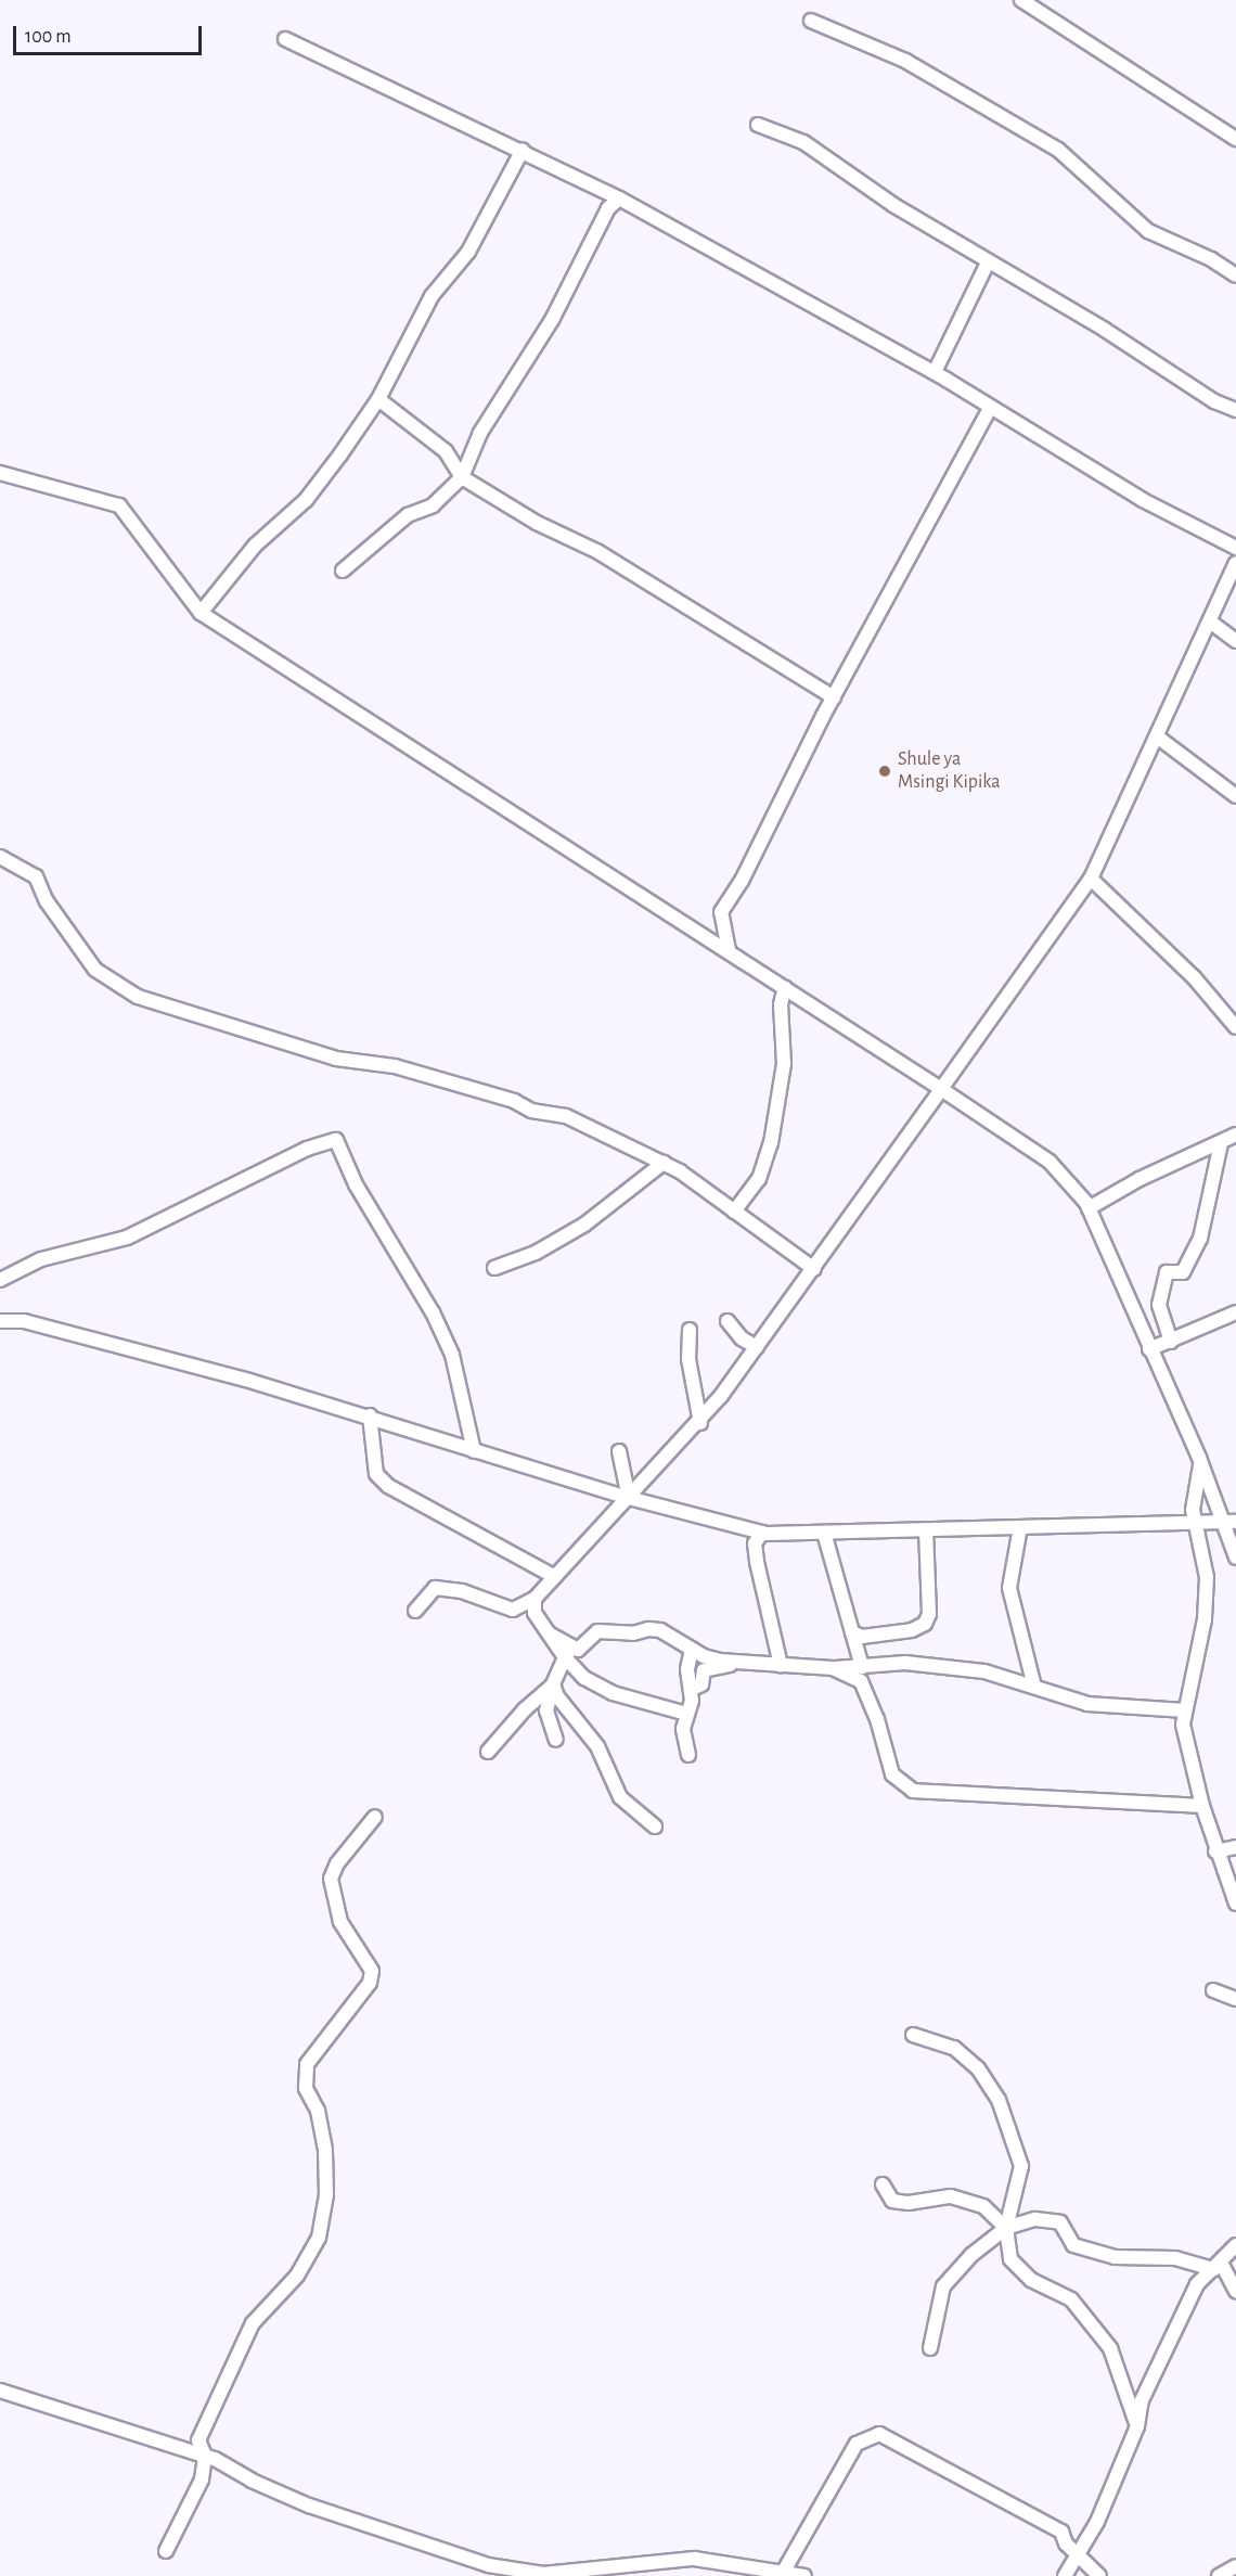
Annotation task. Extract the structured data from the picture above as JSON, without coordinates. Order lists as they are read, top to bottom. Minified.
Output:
{"places":["Shule ya Msingi Kipika"],"scale_bar":"100 m"}
